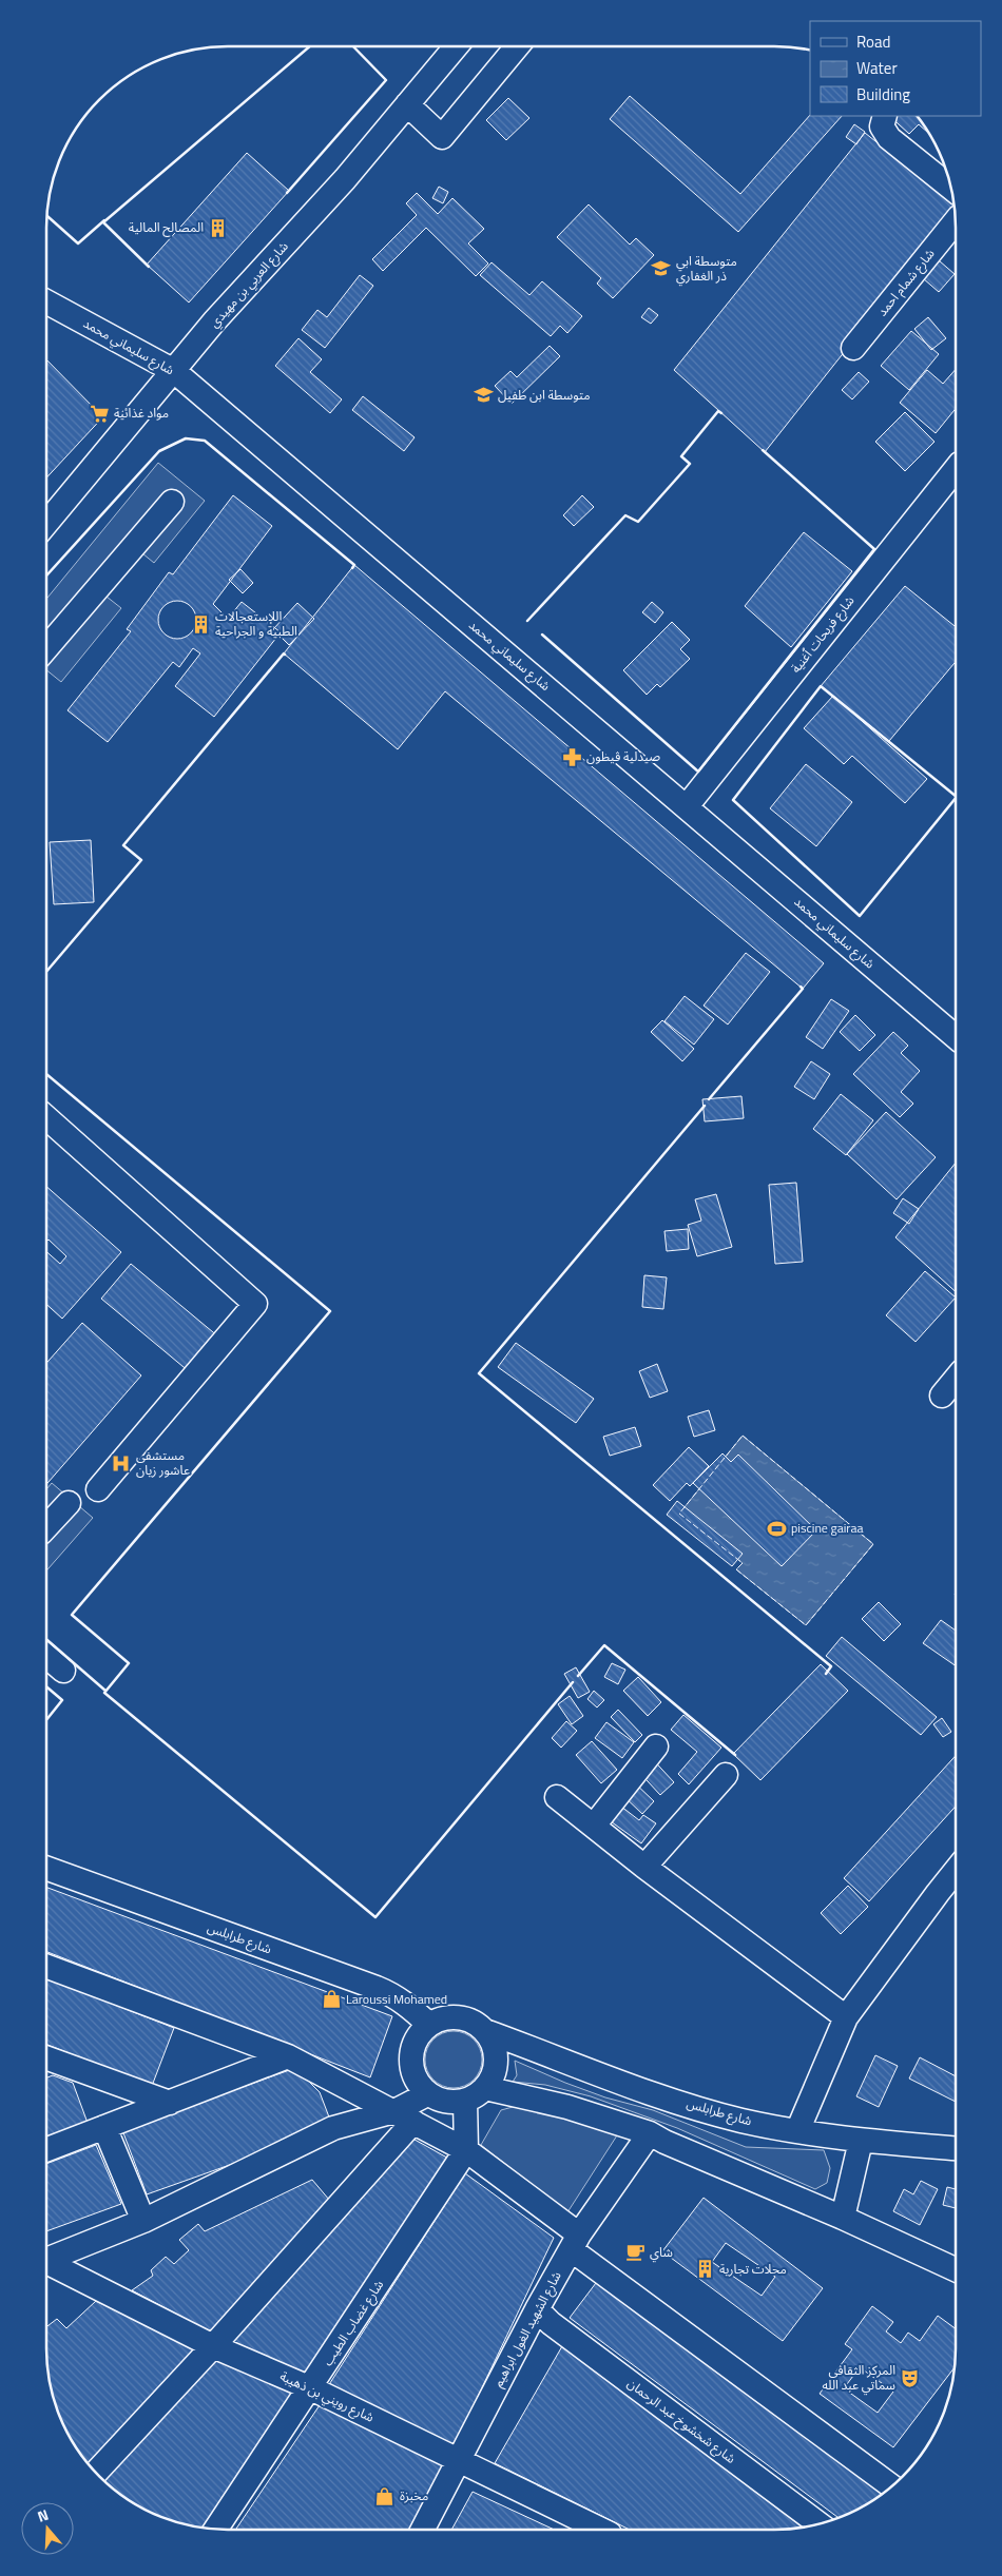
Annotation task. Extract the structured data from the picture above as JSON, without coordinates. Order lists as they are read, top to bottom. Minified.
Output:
{"streets":{"street":["شارع شمام احمد","شارع العربي بن مهيدي","شارع سليماني محمد","شارع فريحات ٱغنية","شارع طرابلس","شارع غضاب الطيب","شارع الشهيد الغول ابراهيم","شارع رويني بن ذهيبة","شارع شخشوخ عبد الرحمان"]},"crossings":[["شارع العربي بن مهيدي","شارع سليماني محمد"],["شارع سليماني محمد","شارع فريحات ٱغنية"],["شارع غضاب الطيب","شارع رويني بن ذهيبة"],["شارع الشهيد الغول ابراهيم","شارع رويني بن ذهيبة"],["شارع الشهيد الغول ابراهيم","شارع شخشوخ عبد الرحمان"]],"places":{"building":["المصالح المالية","اللإستعجالات الطبية و الجراحية","محلات تجارية"],"school or university":["متوسطة ابي ذر الغفاري","متوسطة ابن طفيل"],"supermarket":["مواد غذائية"],"pharmacy":["صيدلية ڨيطون"],"hospital":["مستشفى عاشور زيان"],"sports":["piscine gairaa"],"shop":["Laroussi Mohamed","مخبزة"],"cafe":["شاي"],"theatre":["المركز الثقافي سماتي عبد الله"]},"legend":["Road","Water","Building"],"north":"top"}
